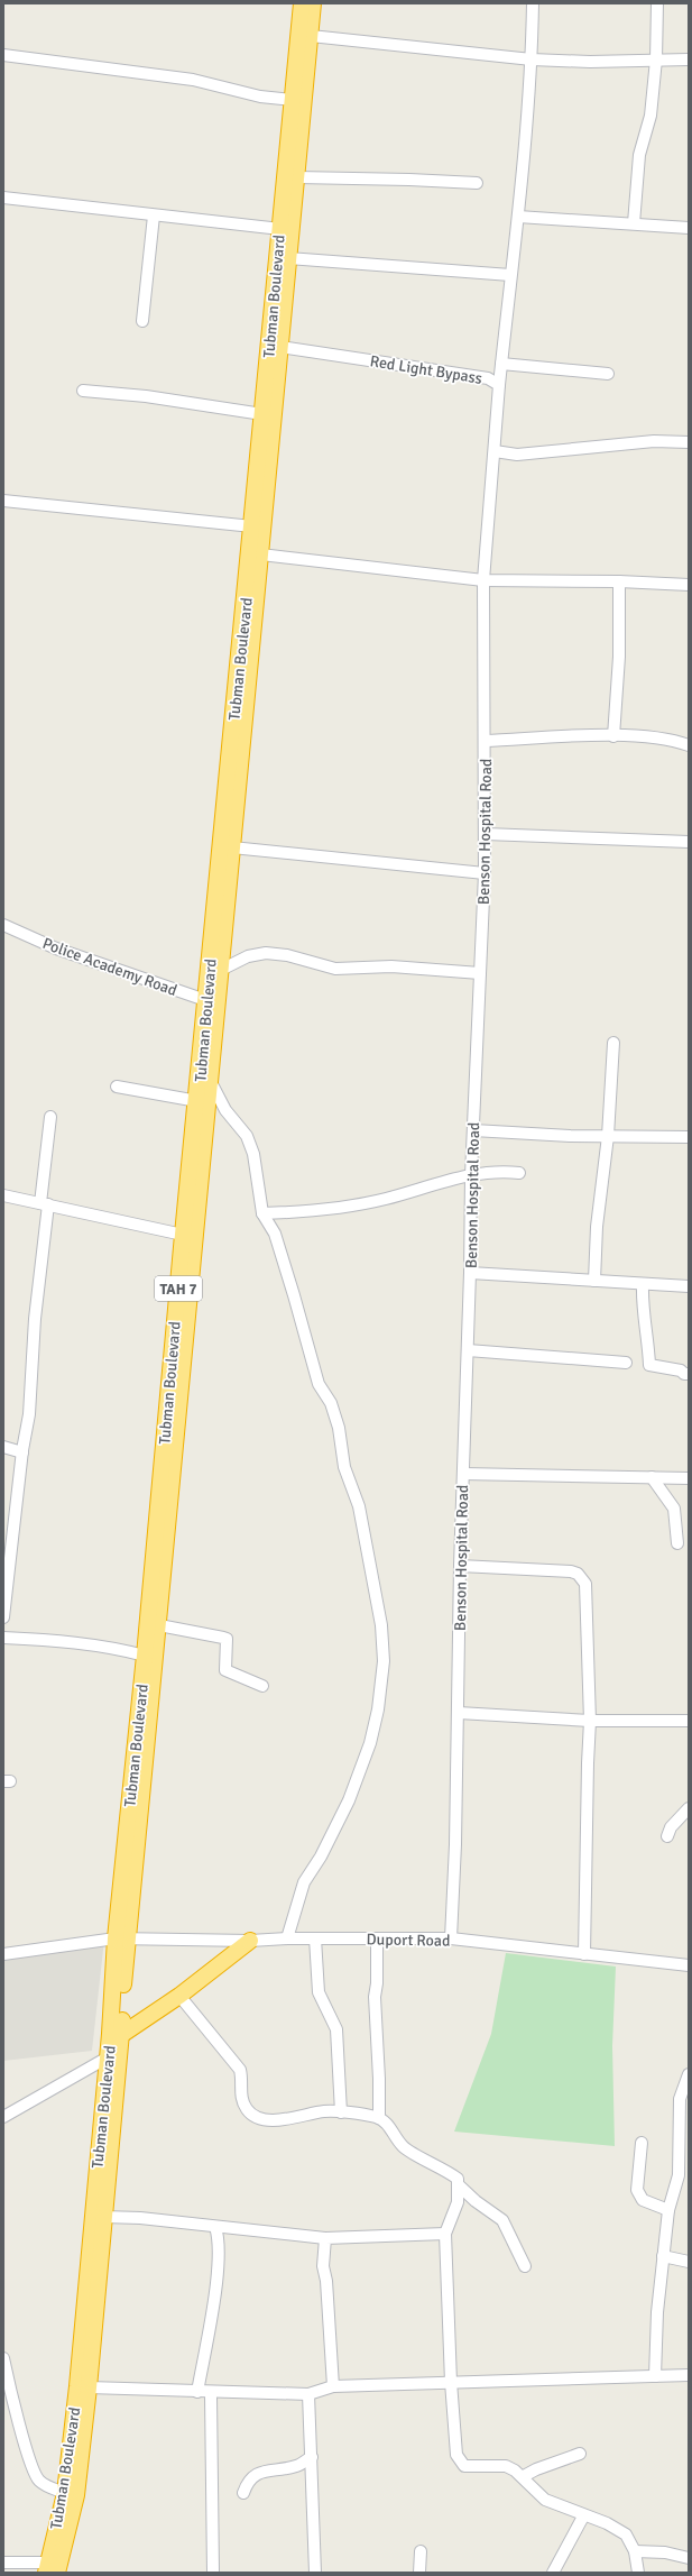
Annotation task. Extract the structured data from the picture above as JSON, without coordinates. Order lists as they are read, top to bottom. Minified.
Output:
{"streets":{"highway":["Tubman Boulevard","TAH 7"],"street":["Red Light Bypass","Benson Hospital Road","Police Academy Road","Duport Road"]},"crossings":[["Tubman Boulevard","Red Light Bypass"],["Tubman Boulevard","Police Academy Road"],["Tubman Boulevard","Duport Road"],["Red Light Bypass","Benson Hospital Road"],["Benson Hospital Road","Duport Road"]]}
